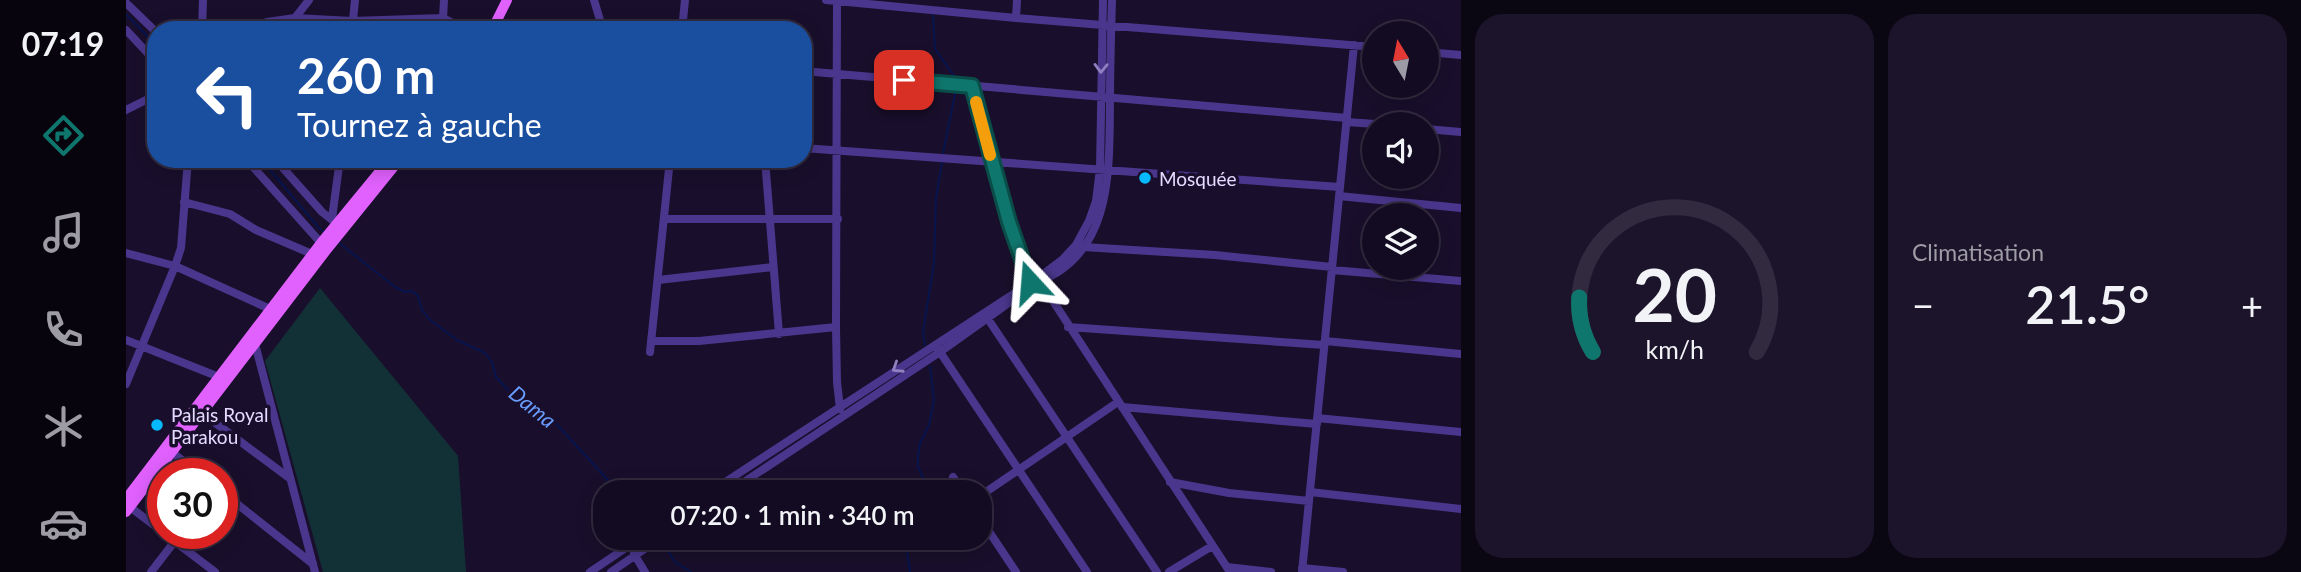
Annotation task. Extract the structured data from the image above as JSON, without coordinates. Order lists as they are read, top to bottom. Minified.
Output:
{"water":["Dama"],"places":["Mosquée","Palais Royal Parakou"],"north":"top","page":{"tabs":"07:19","tile":"Climatisation","turn":["260 m","Tournez à gauche"],"heat":["−","21.5°","+"],"limit":"30","trip":"07:20 · 1 min · 340 m","gauge":["20","km/h"]}}
